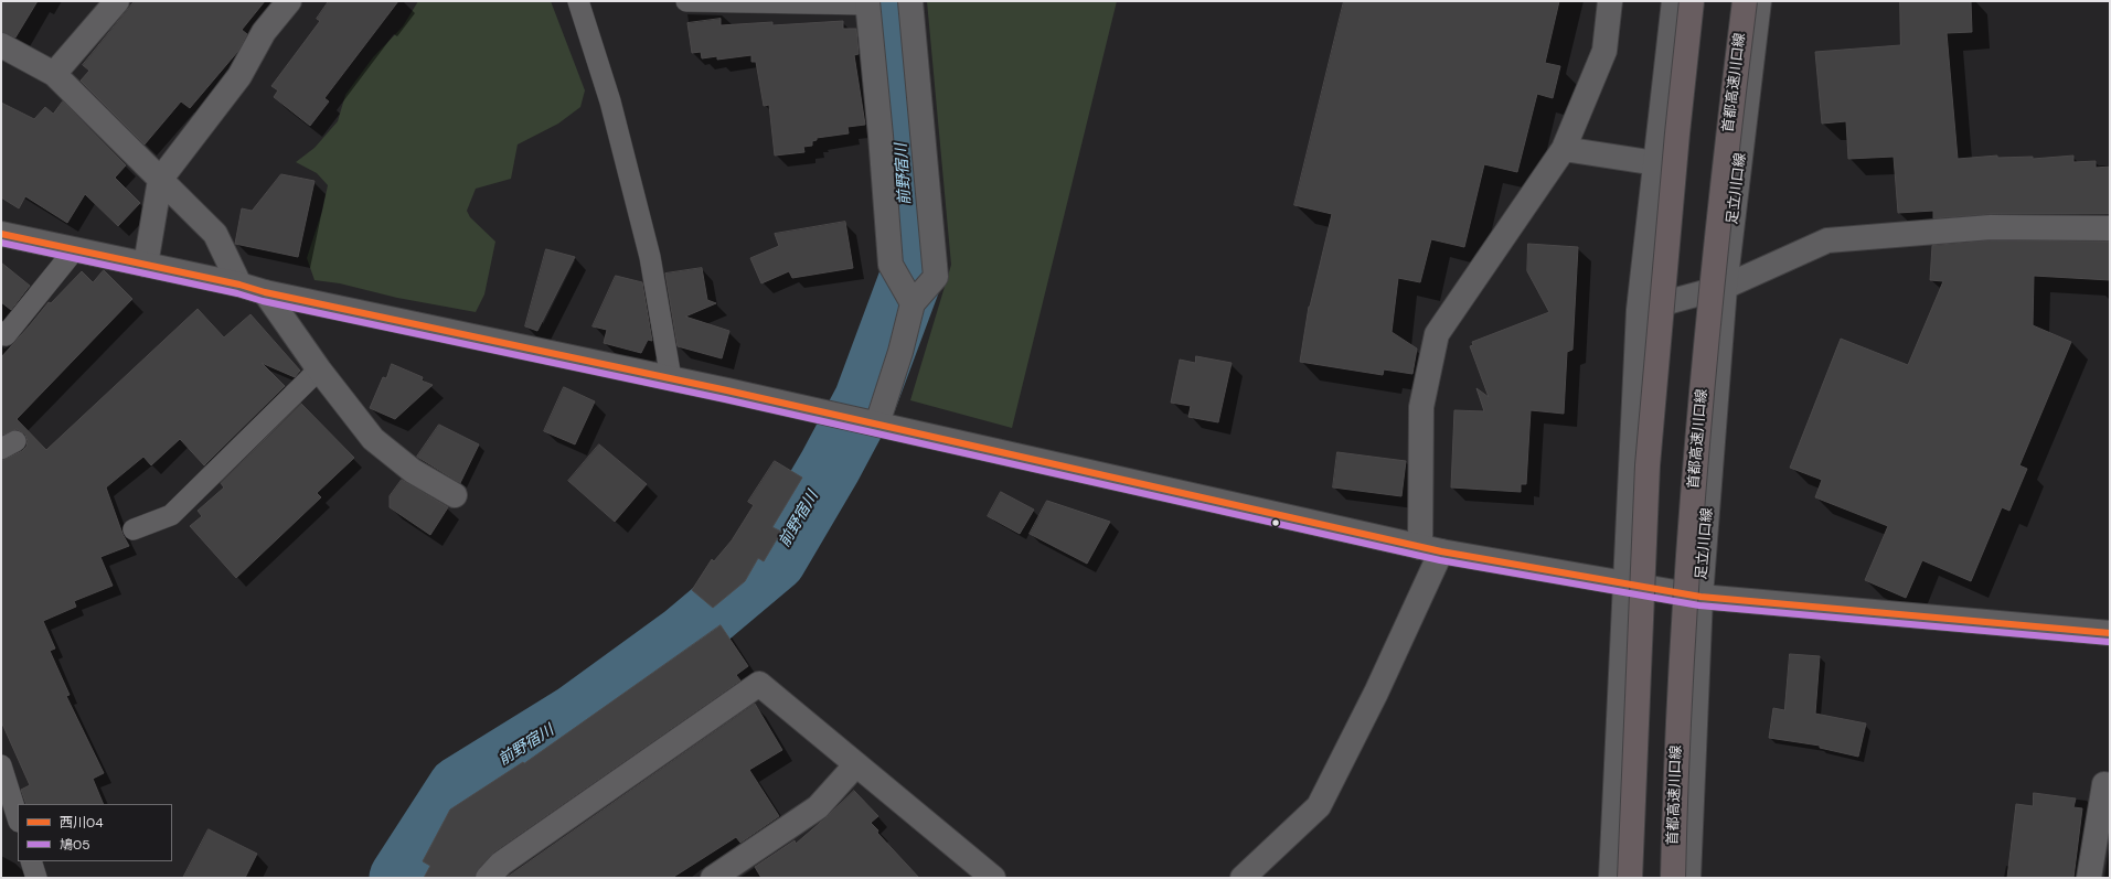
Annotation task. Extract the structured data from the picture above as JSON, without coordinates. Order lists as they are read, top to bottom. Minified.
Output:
{"streets":{"highway":["首都高速川口線"],"street":["足立川口線"]},"water":["前野宿川"],"lines":["transit line 西川04","transit line 鳩05"],"legend":["西川04","鳩05"]}
